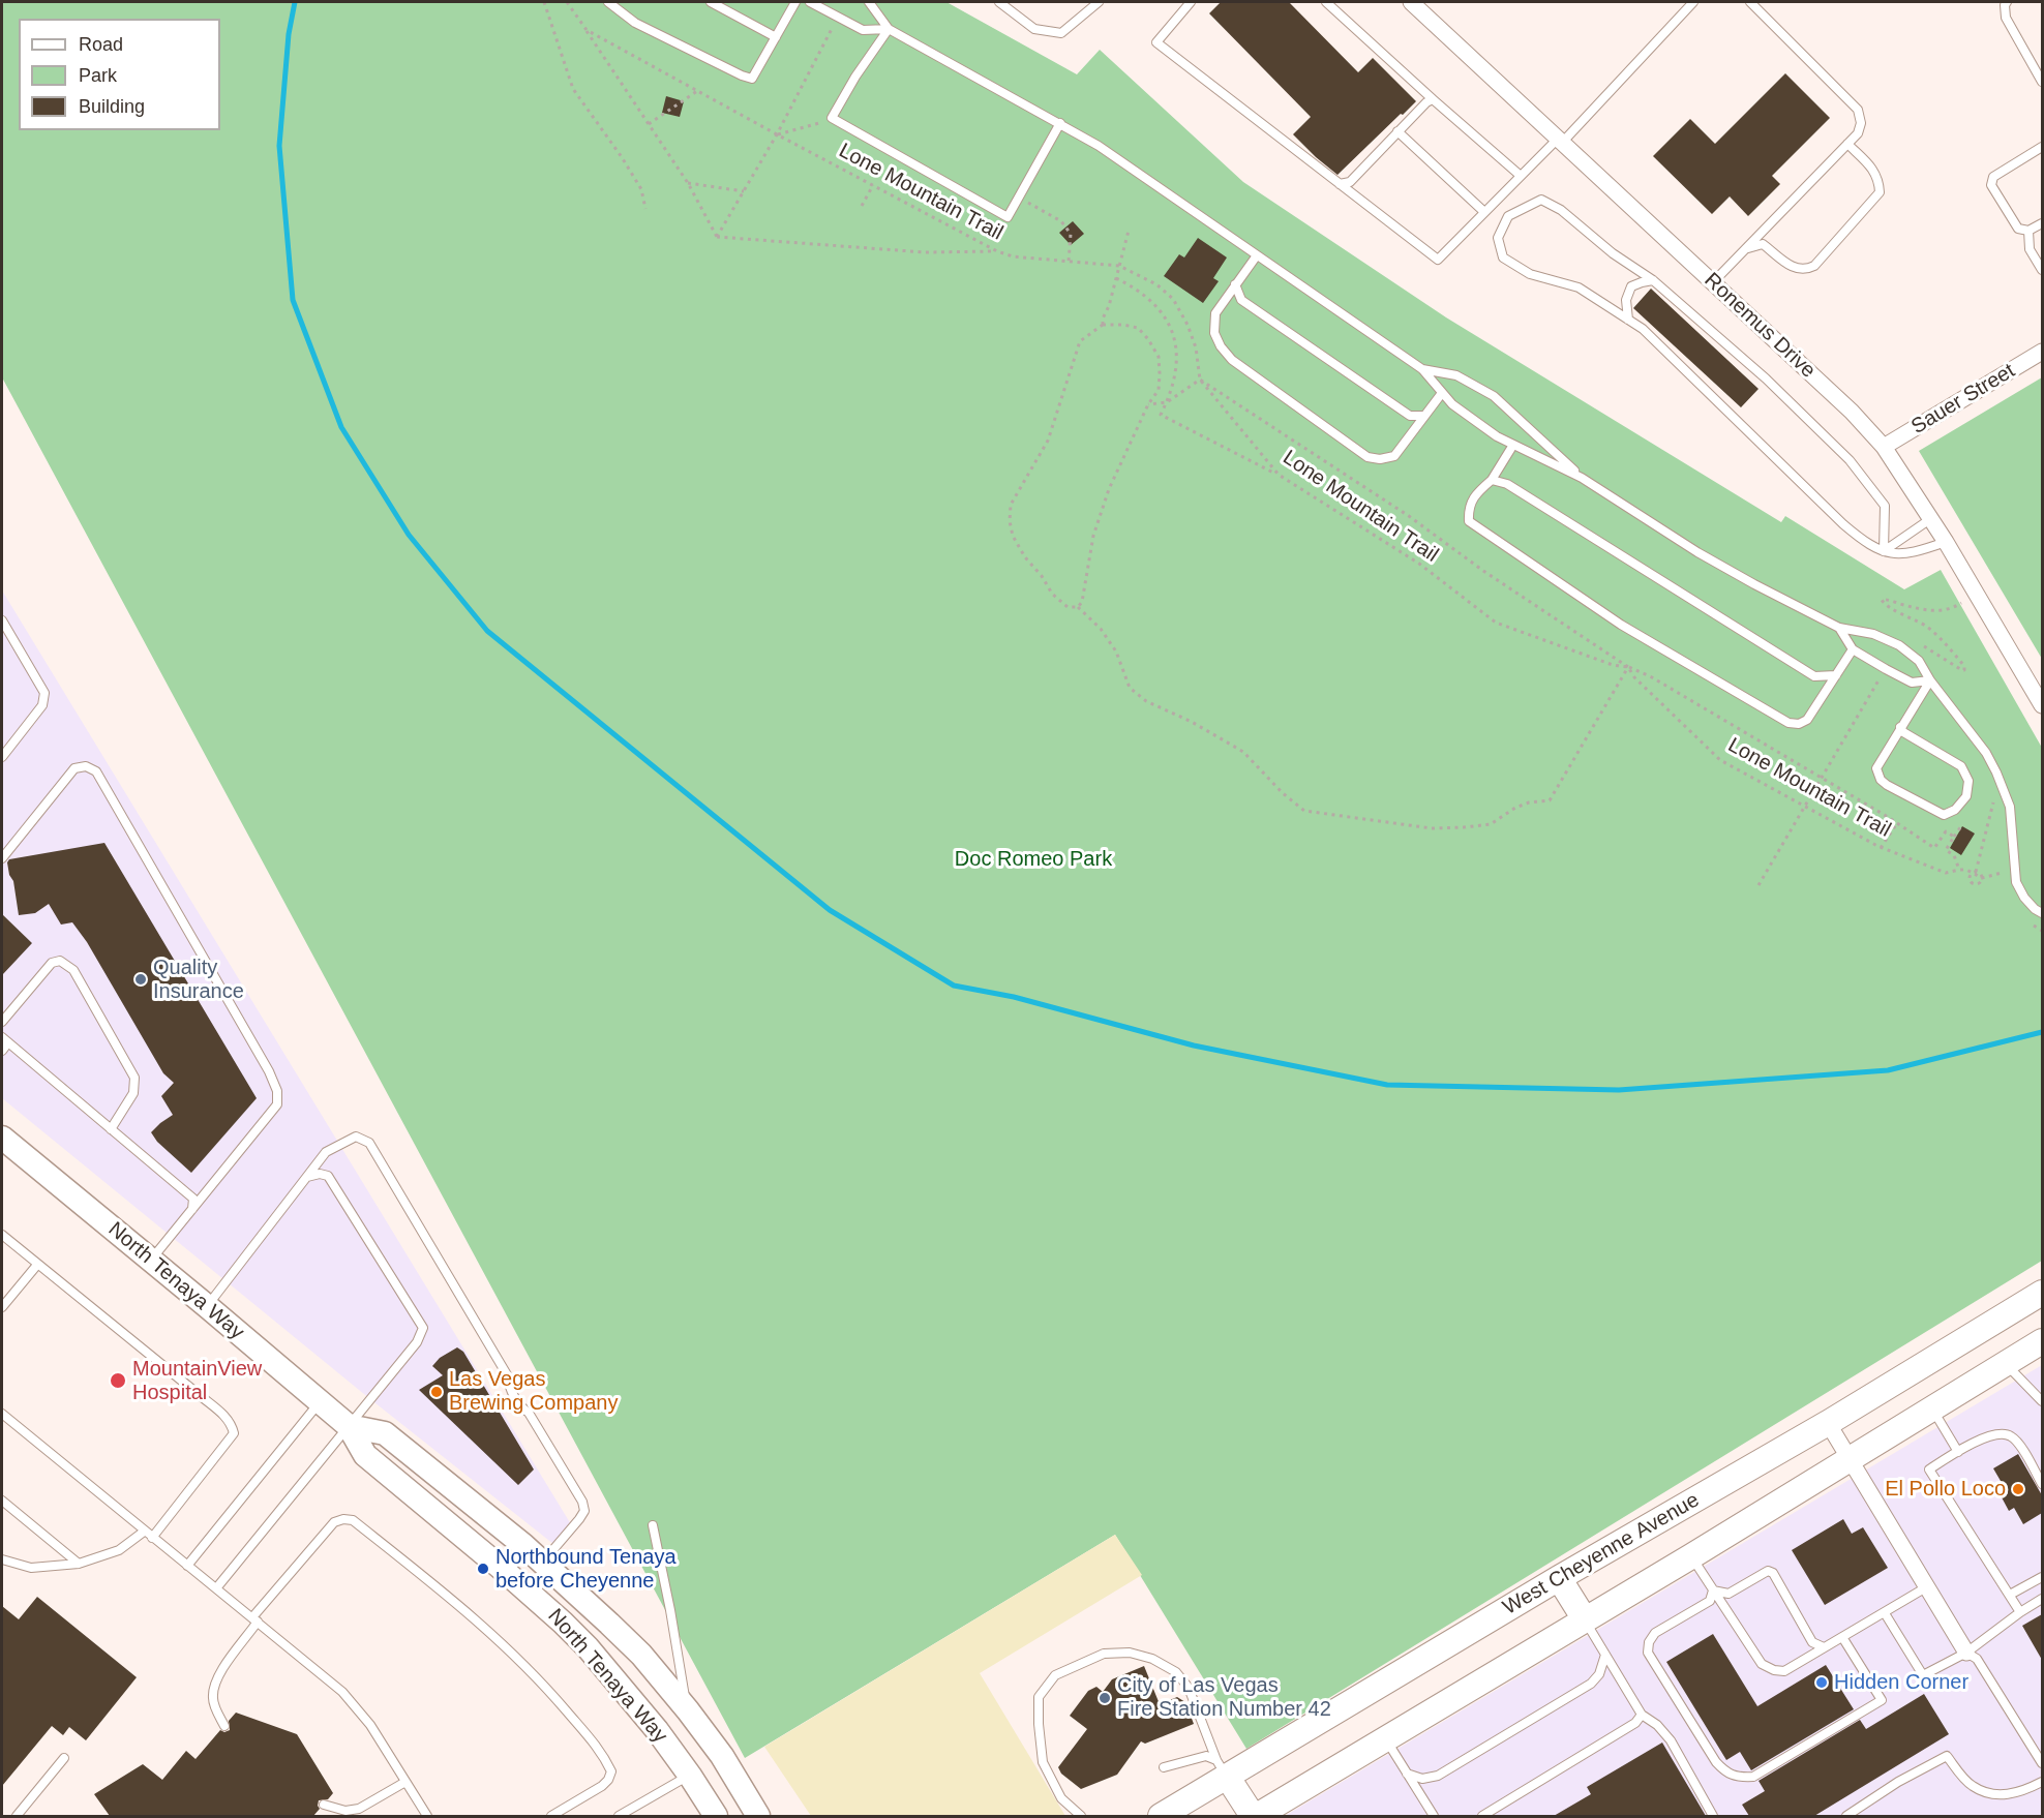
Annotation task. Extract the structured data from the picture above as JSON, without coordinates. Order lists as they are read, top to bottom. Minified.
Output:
{"streets":{"main road":["North Tenaya Way","West Cheyenne Avenue"],"street":["Ronemus Drive","Sauer Street"],"path":["Lone Mountain Trail"]},"crossings":[["Ronemus Drive","Sauer Street"]],"parks":["Doc Romeo Park"],"places":["Quality Insurance","MountainView Hospital","Las Vegas Brewing Company","El Pollo Loco","Northbound Tenaya before Cheyenne","Hidden Corner","City of Las Vegas Fire Station Number 42"],"legend":["Road","Park","Building"]}
